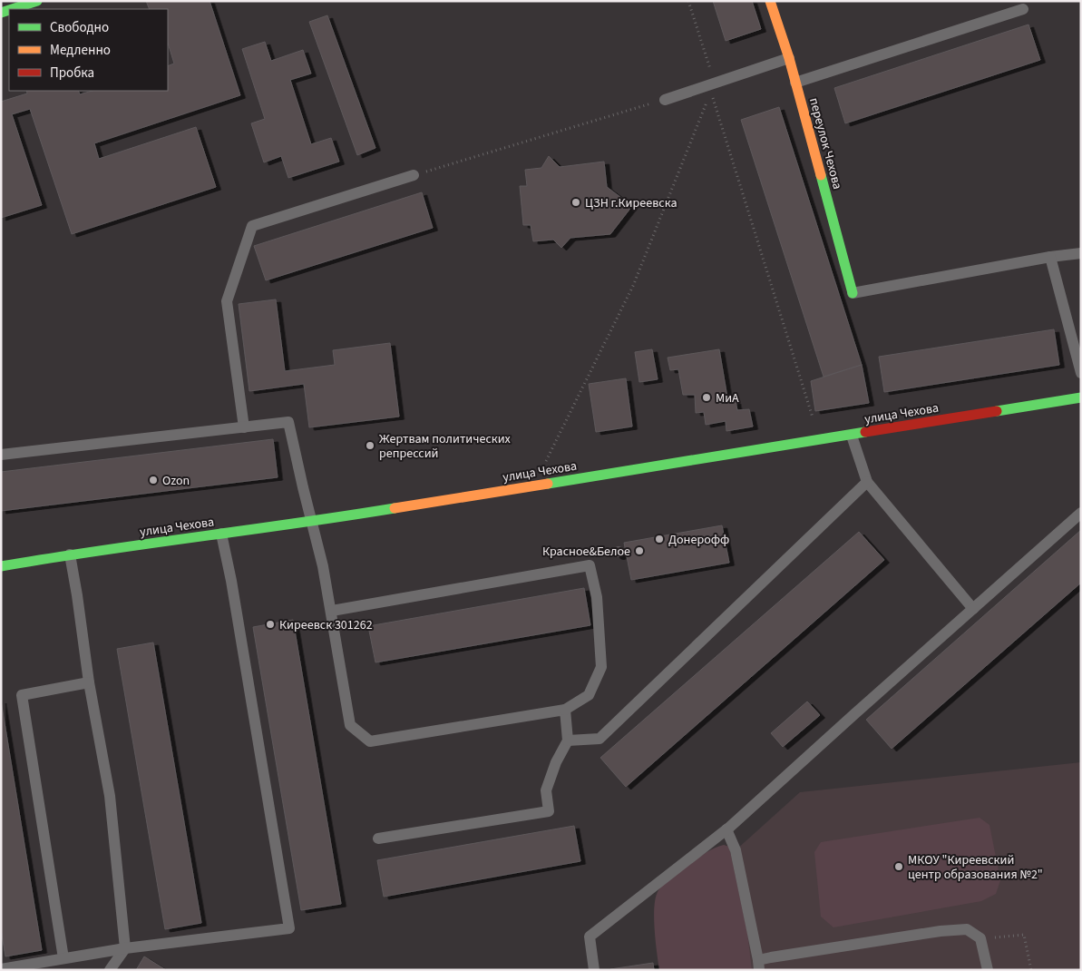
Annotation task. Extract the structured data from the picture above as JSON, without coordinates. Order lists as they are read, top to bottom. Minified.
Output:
{"streets":{"main road":["переулок Чехова","улица Чехова"]},"places":["ЦЗН г.Киреевска","МиА","Жертвам политических репрессий","Ozon","Донерофф","Красное&Белое","Киреевск 301262","МКОУ \"Киреевский центр образования №2\""],"legend":["Свободно","Медленно","Пробка"]}
